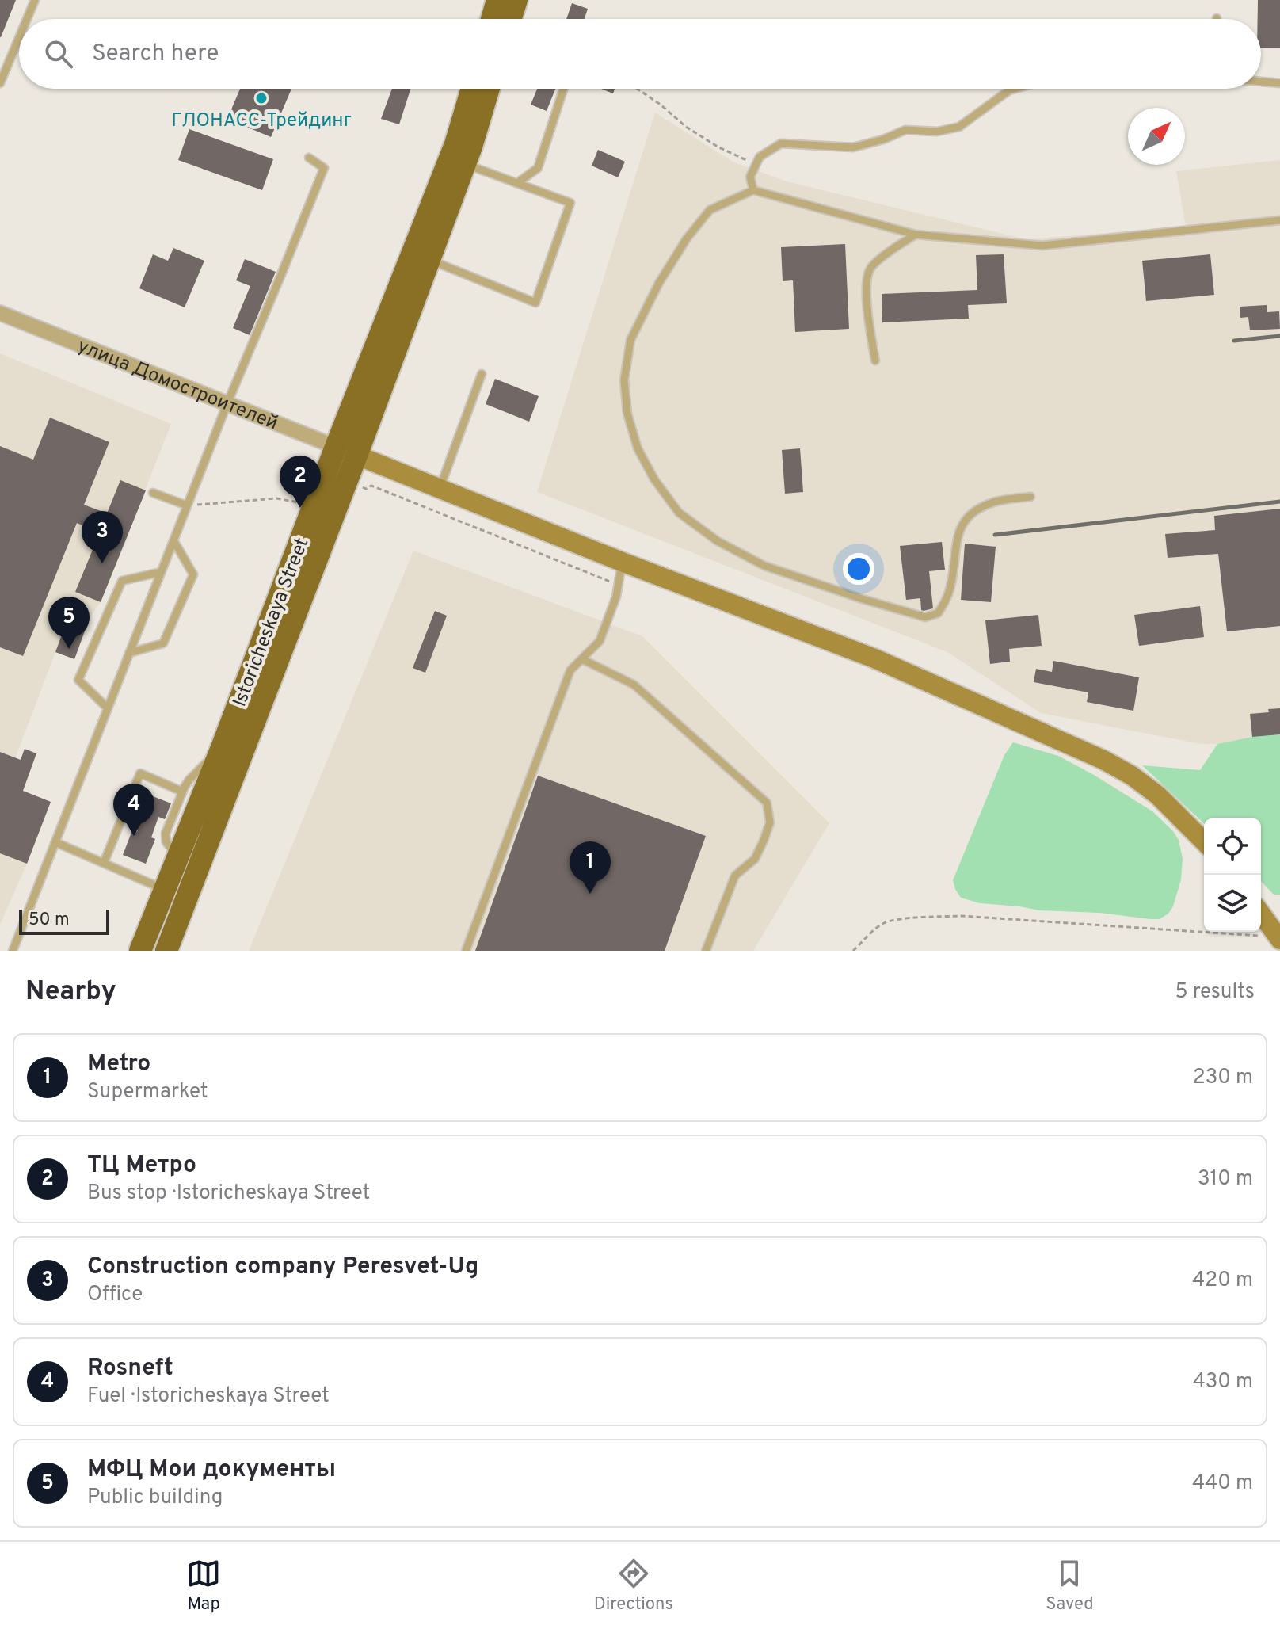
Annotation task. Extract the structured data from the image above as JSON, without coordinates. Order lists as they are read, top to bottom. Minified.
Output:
{"streets":{"highway":["Istoricheskaya Street"],"street":["улица Домостроителей"]},"crossings":[["улица Домостроителей","Istoricheskaya Street"]],"places":["ГЛОНАСС-Трейдинг"],"scale_bar":"50 m","north":"top right","page":{"search":"Search here","pins":["2","3","5","4","1"],"scale":"50 m","heading":["Nearby","5 results"],"list":[{"mark":"1","name":"Metro","note":"Supermarket","value":"230 m"},{"mark":"2","name":"ТЦ Метро","note":"Bus stop · Istoricheskaya Street","value":"310 m"},{"mark":"3","name":"Construction company Peresvet-Ug","note":"Office","value":"420 m"},{"mark":"4","name":"Rosneft","note":"Fuel · Istoricheskaya Street","value":"430 m"},{"mark":"5","name":"МФЦ Мои документы","note":"Public building","value":"440 m"}],"nav":["Map","Directions","Saved"]}}
